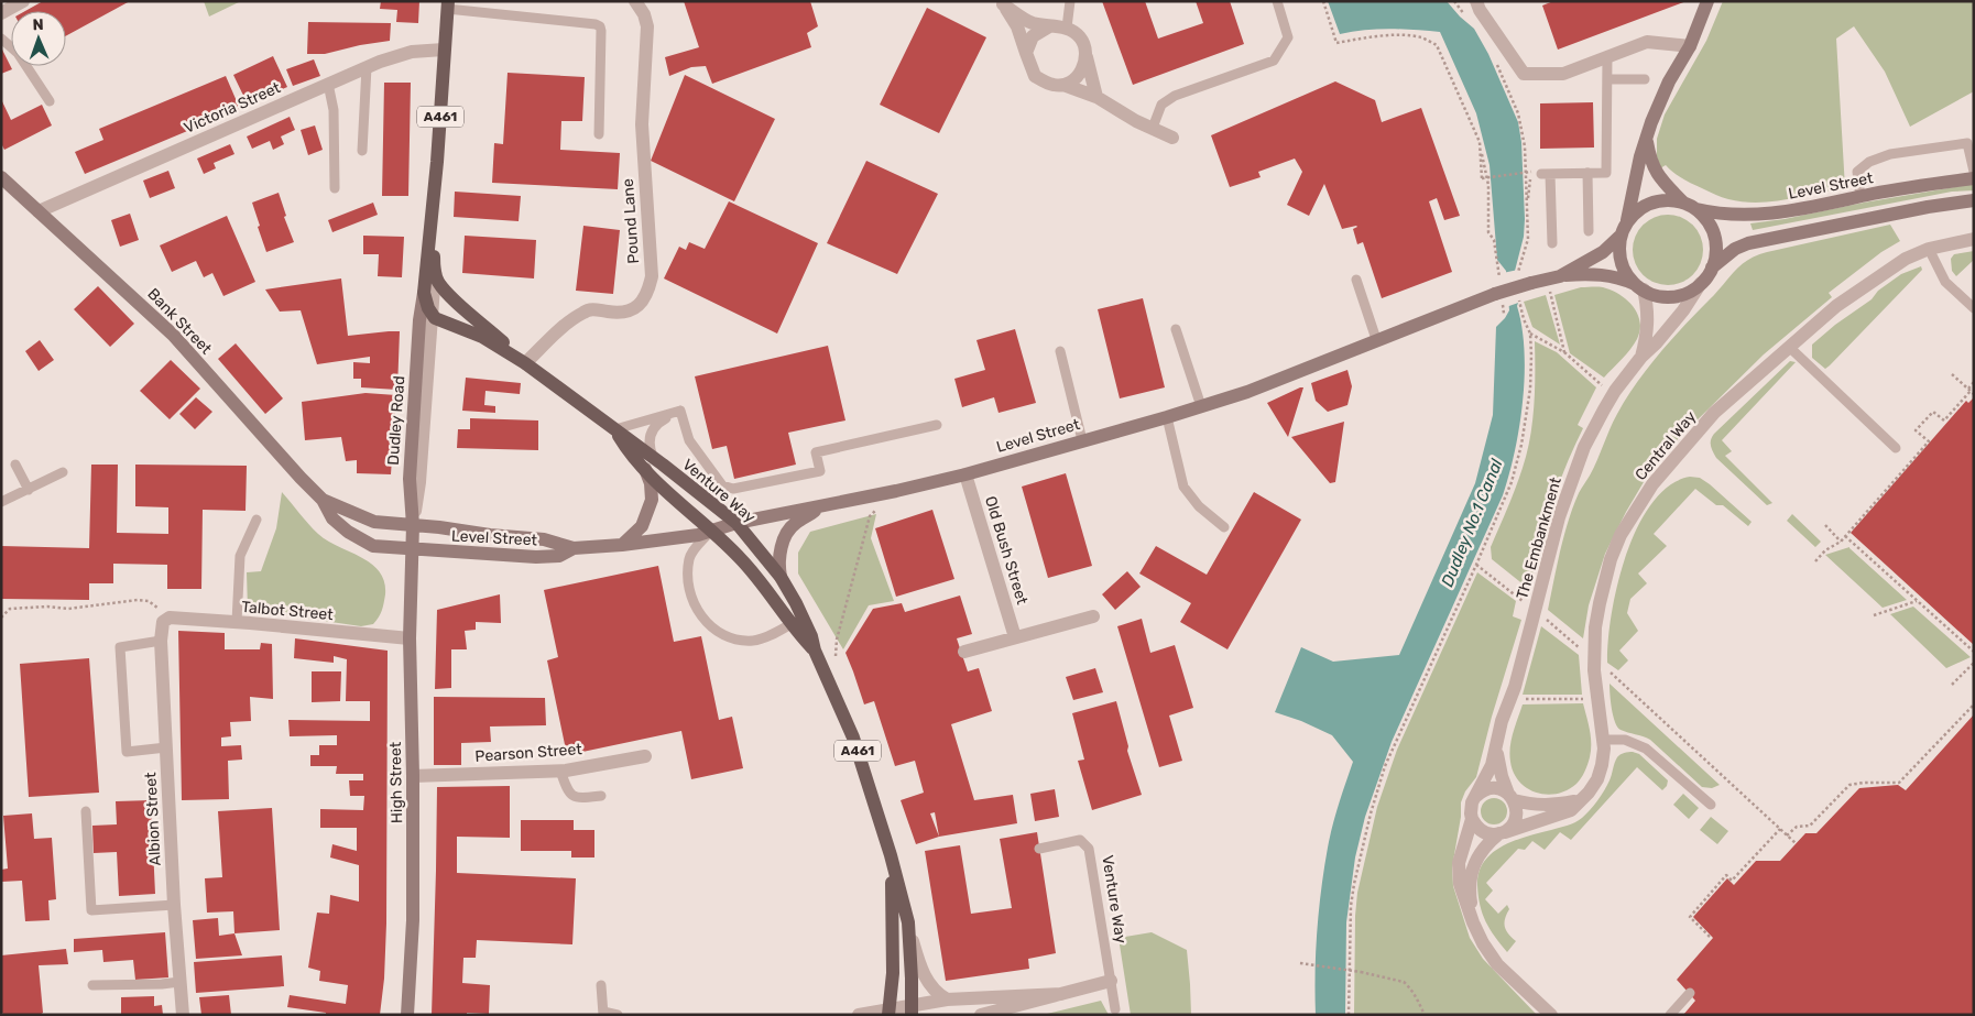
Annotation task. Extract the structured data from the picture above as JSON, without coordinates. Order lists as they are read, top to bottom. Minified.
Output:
{"streets":{"main road":["A461","Venture Way"],"street":["Victoria Street","Level Street","Pound Lane","Bank Street","Dudley Road","Central Way","The Embankment","Old Bush Street","Talbot Street","Pearson Street","High Street","Albion Street"]},"crossings":[["Victoria Street","A461"],["Victoria Street","Bank Street"],["A461","Dudley Road"],["A461","Venture Way"],["Level Street","Bank Street"],["Level Street","Dudley Road"],["Level Street","Venture Way"],["Level Street","The Embankment"],["Level Street","Old Bush Street"],["Level Street","High Street"],["Pound Lane","Venture Way"],["Bank Street","Dudley Road"],["Bank Street","High Street"],["Dudley Road","High Street"],["Central Way","The Embankment"],["Talbot Street","High Street"],["Talbot Street","Albion Street"],["Pearson Street","High Street"]],"water":["Dudley No.1 Canal"],"north":"top"}
